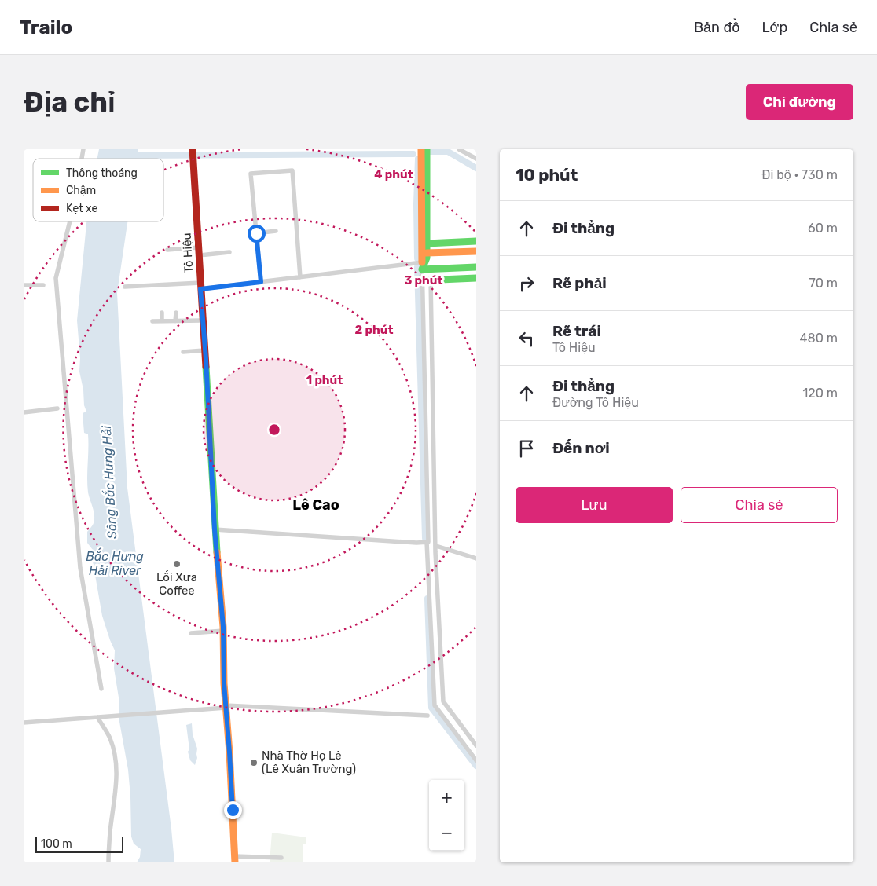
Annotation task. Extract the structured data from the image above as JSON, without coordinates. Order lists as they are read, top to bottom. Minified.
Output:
{"streets":{"main road":["Tô Hiệu"]},"districts":["Lê Cao"],"water":["Sông Bắc Hưng Hải","Bắc Hưng Hải River"],"places":["Lối Xưa Coffee","Nhà Thờ Họ Lê (Lê Xuân Trường)"],"legend":["Thông thoáng","Chậm","Kẹt xe"],"scale_bar":"100 m","page":{"header":"Trailo","nav":["Bản đồ","Lớp","Chia sẻ"],"buttons":["Chỉ đường",["Lưu","Chia sẻ"]],"title":"Địa chỉ","heading":["10 phút","Đi bộ · 730 m"],"list":[["Đi thẳng","60 m"],["Rẽ phải","70 m"],["Rẽ trái","Tô Hiệu","480 m"],["Đi thẳng","Đường Tô Hiệu","120 m"],"Đến nơi"],"map_buttons":["+","−"],"scale":"100 m"},"rings":["4 phút","3 phút","2 phút","1 phút"]}
